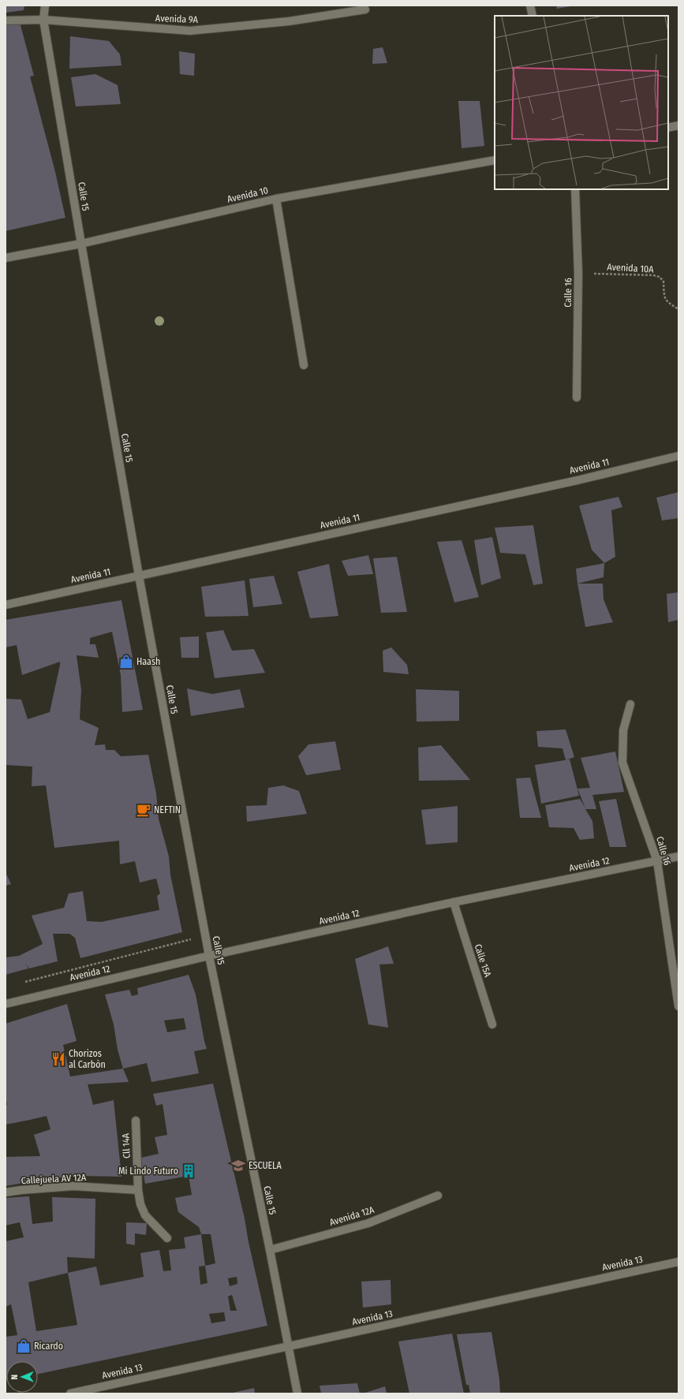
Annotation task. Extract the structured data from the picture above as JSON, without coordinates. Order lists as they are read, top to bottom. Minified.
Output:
{"streets":{"street":["Avenida 9A","Avenida 10","Calle 15","Calle 16","Avenida 11","Avenida 12","Calle 15A","Cll 14A","Callejuela AV 12A","Avenida 12A","Avenida 13"],"path":["Avenida 10A"]},"crossings":[["Avenida 9A","Calle 15"],["Avenida 10","Calle 15"],["Calle 15","Avenida 11"],["Calle 15","Avenida 12"],["Calle 15","Avenida 12A"],["Calle 15","Avenida 13"],["Avenida 10A","Calle 16"],["Calle 16","Avenida 12"],["Avenida 12","Calle 15A"],["Cll 14A","Callejuela AV 12A"]],"places":{"shop":["Haash","Ricardo"],"cafe":["NEFTIN"],"restaurant":["Chorizos al Carbòn"],"school or university":["ESCUELA"],"building":["Mi Lindo Futuro"]},"north":"left"}
